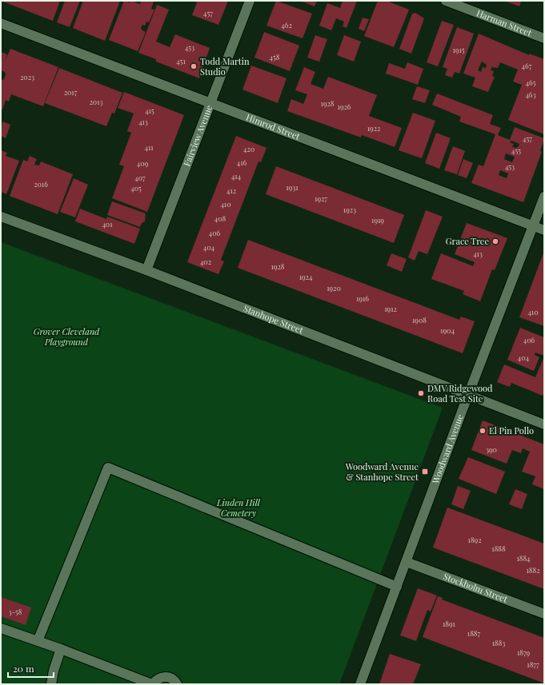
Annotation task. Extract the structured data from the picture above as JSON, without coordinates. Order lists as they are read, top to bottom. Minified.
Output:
{"streets":{"street":["Harman Street","Himrod Street","Fairview Avenue","Stanhope Street","Woodward Avenue","Stockholm Street"]},"crossings":[["Himrod Street","Fairview Avenue"],["Himrod Street","Woodward Avenue"],["Fairview Avenue","Stanhope Street"],["Stanhope Street","Woodward Avenue"],["Woodward Avenue","Stockholm Street"]],"parks":["Grover Cleveland Playground","Linden Hill Cemetery"],"places":{"other":["Todd Martin Studio","Grace Tree","DMV Ridgewood Road Test Site","El Pin Pollo"],"transit":["Woodward Avenue & Stanhope Street"]},"house_numbers":["457","462","453","1915","458","451","467","2023","465","2017","463","2013","1928","1926","415","413","1922","457","411","420","455","416","409","453","414","407","2016","1931","405","412","1927","410","1923","408","1919","401","406","404","413","402","1928","1924","1920","1916","1912","410","1908","1904","406","404","390","1892","1888","1884","1882","3-58","1891","1887","1883","1879","1877"],"scale_bar":"20 m"}
